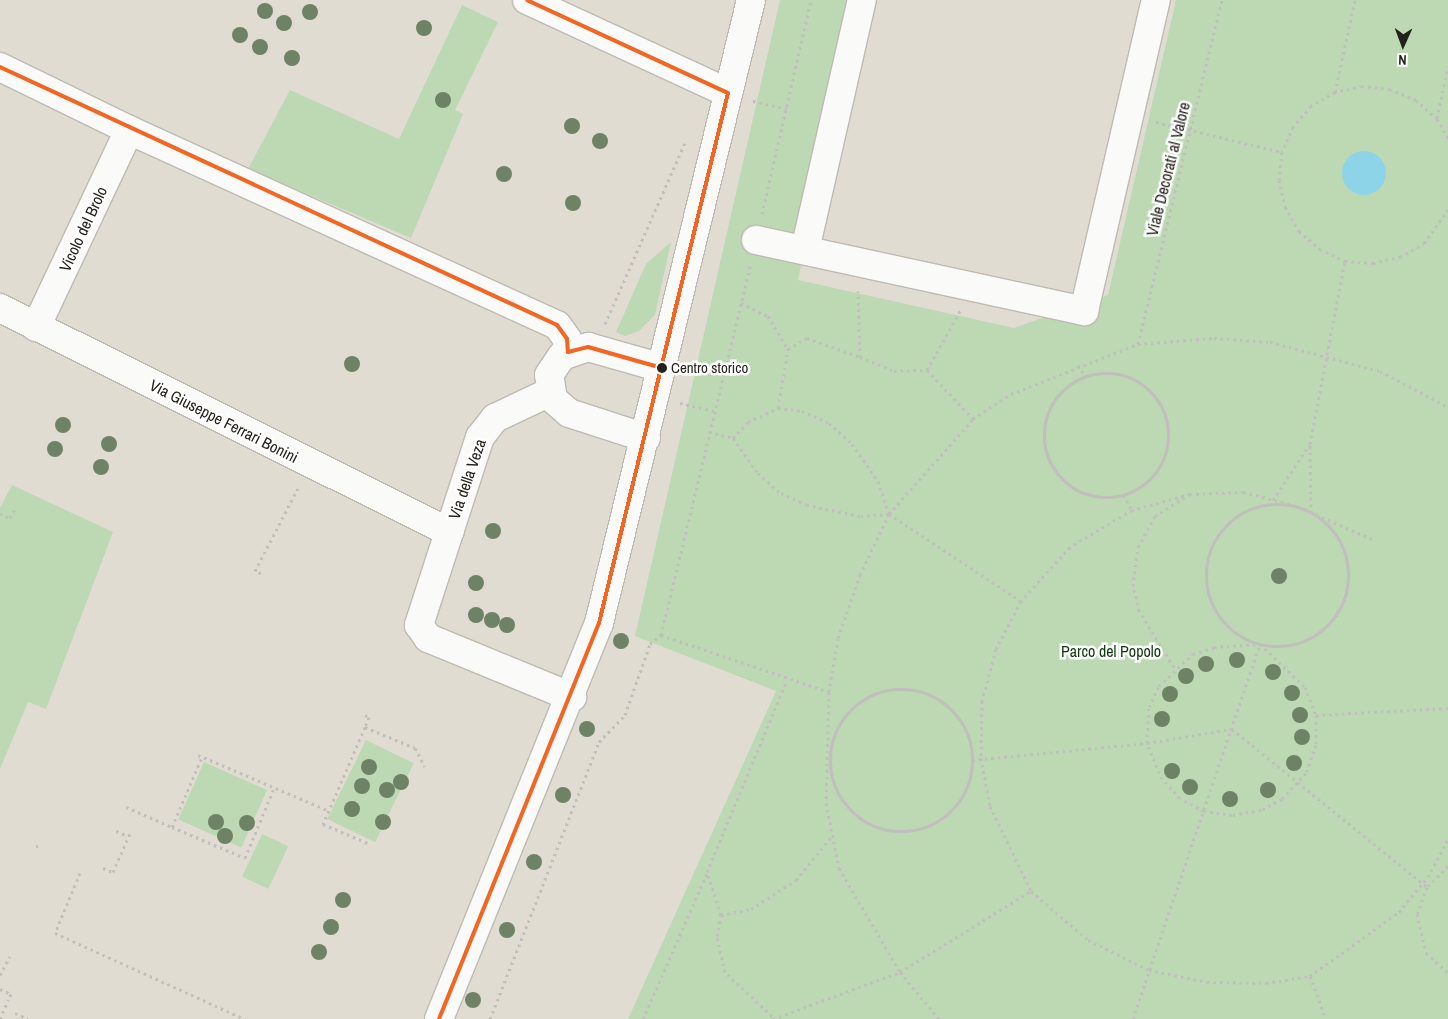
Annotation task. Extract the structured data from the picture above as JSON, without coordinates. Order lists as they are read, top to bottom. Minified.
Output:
{"streets":{"street":["Vicolo del Brolo","Via Giuseppe Ferrari Bonini","Via della Veza"],"path":["Viale Decorati al Valore"]},"crossings":[["Vicolo del Brolo","Via Giuseppe Ferrari Bonini"],["Via Giuseppe Ferrari Bonini","Via della Veza"]],"parks":["Parco del Popolo"],"places":["Centro storico"],"north":"bottom"}
